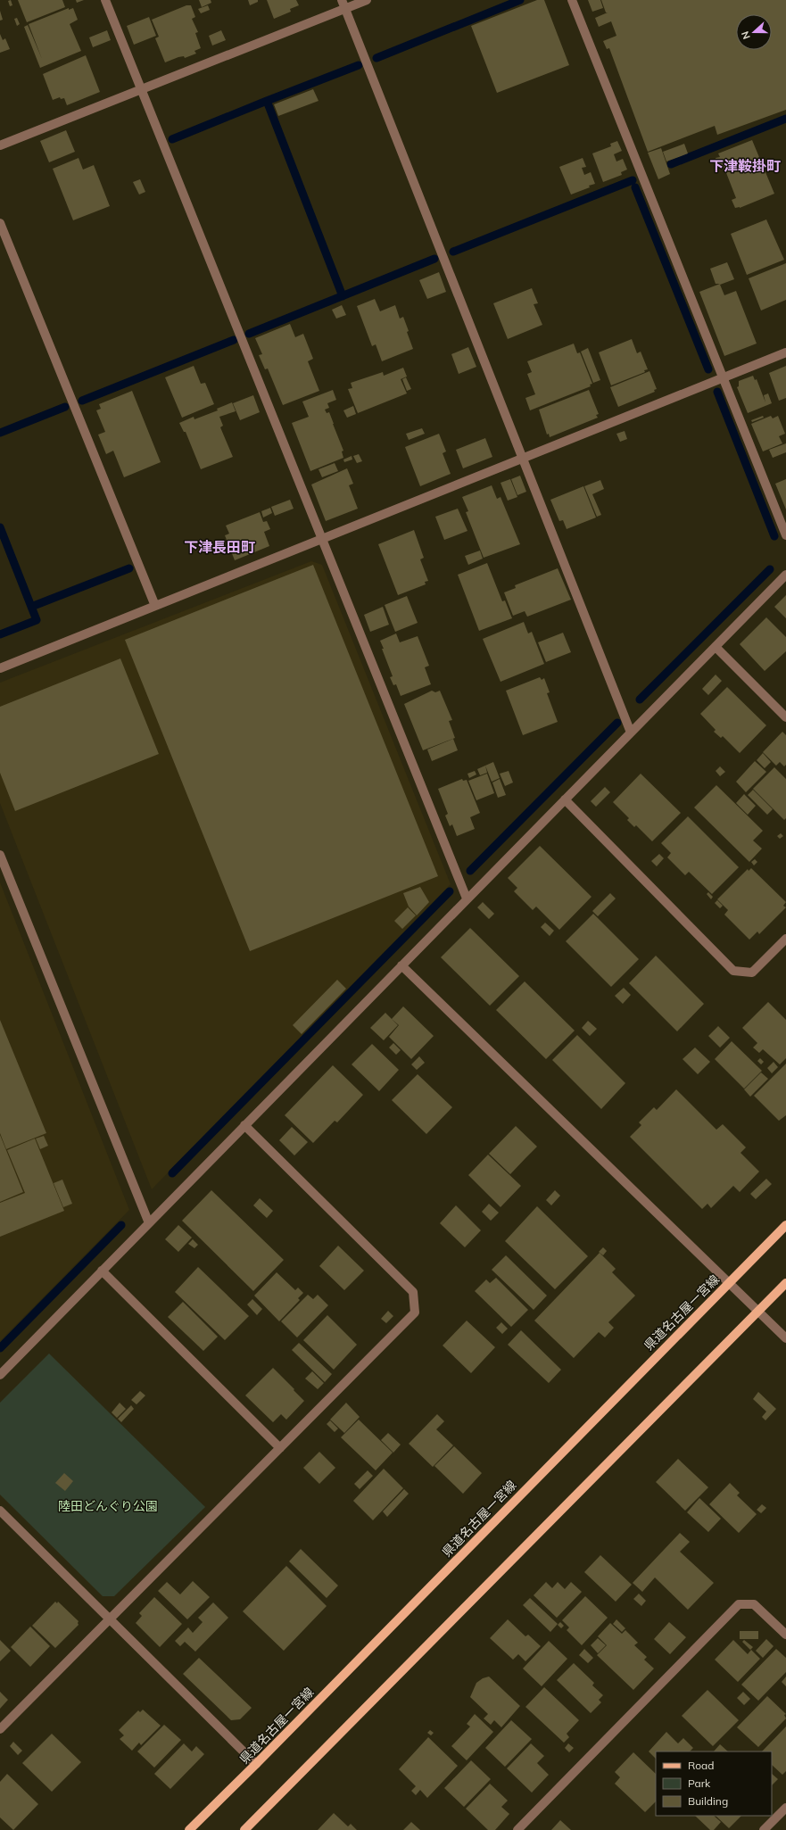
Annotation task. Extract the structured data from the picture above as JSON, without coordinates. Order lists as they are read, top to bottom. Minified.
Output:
{"streets":{"main road":["県道名古屋一宮線"]},"districts":["下津鞍掛町","下津長田町"],"parks":["陸田どんぐり公園"],"legend":["Road","Park","Building"],"north":"left"}
